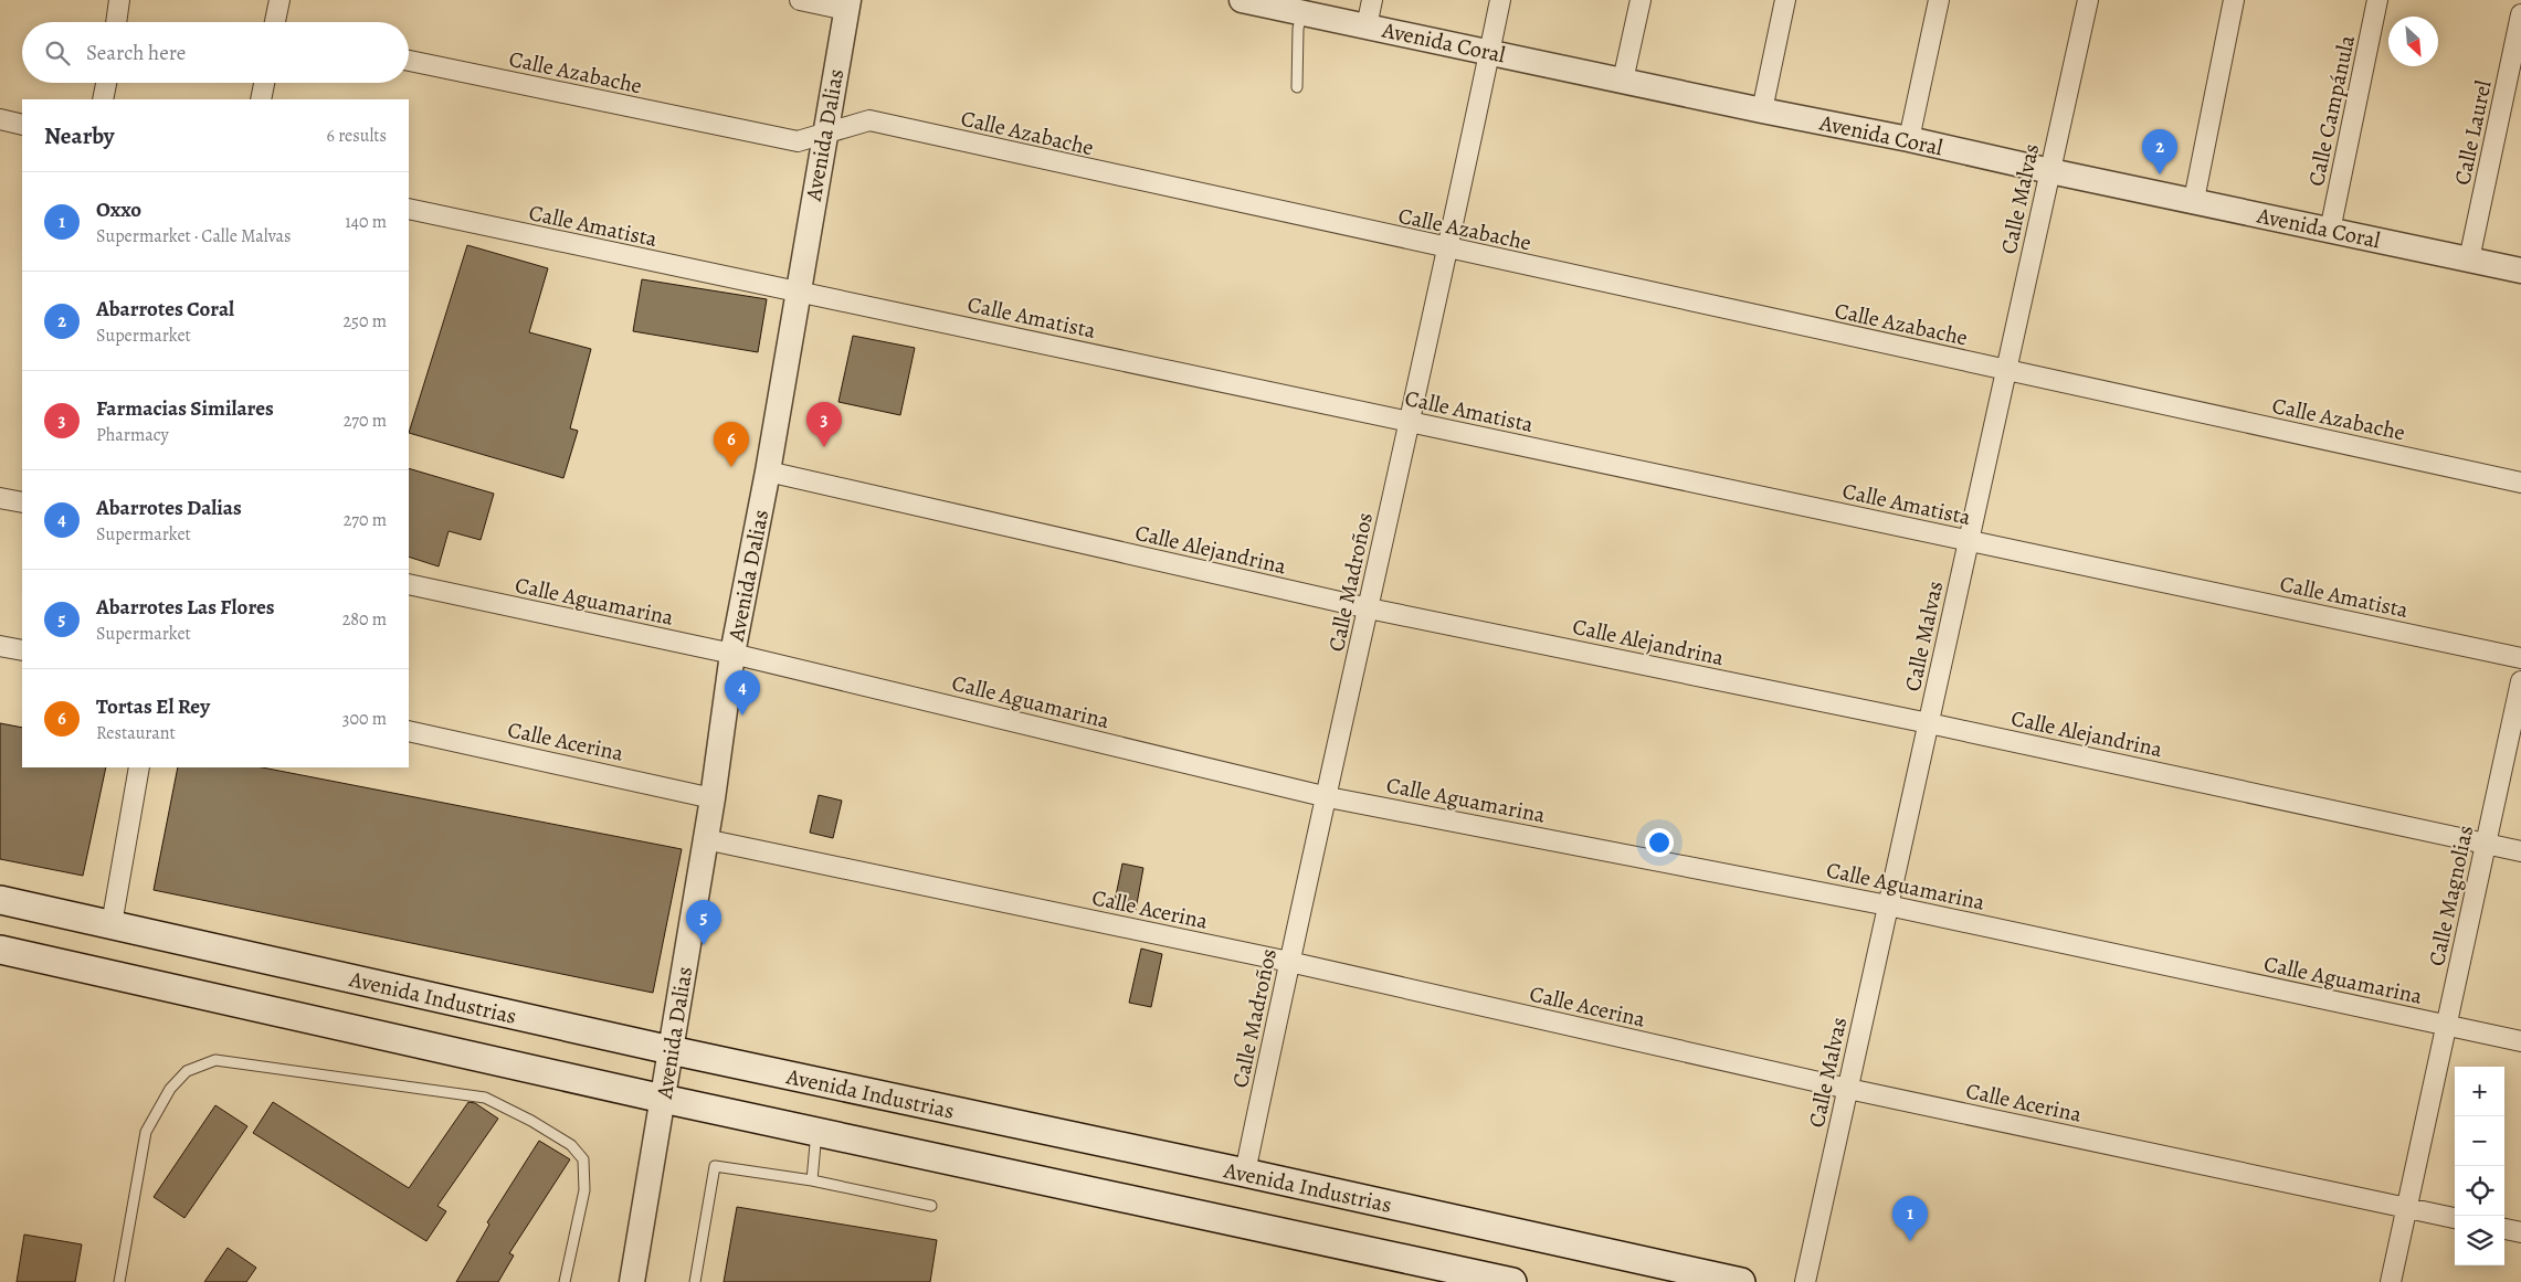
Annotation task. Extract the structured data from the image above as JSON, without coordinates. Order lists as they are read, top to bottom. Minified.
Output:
{"streets":{"main road":["Avenida Industrias"],"street":["Avenida Coral","Calle Azabache","Calle Campánula","Calle Laurel","Avenida Dalias","Calle Malvas","Calle Amatista","Calle Alejandrina","Calle Madroños","Calle Aguamarina","Calle Acerina","Calle Magnolias"]},"crossings":[["Avenida Coral","Calle Campánula"],["Avenida Coral","Calle Laurel"],["Avenida Coral","Calle Malvas"],["Avenida Coral","Calle Madroños"],["Calle Azabache","Avenida Dalias"],["Calle Azabache","Calle Malvas"],["Calle Azabache","Calle Madroños"],["Avenida Dalias","Calle Amatista"],["Avenida Dalias","Calle Alejandrina"],["Avenida Dalias","Calle Aguamarina"],["Avenida Dalias","Calle Acerina"],["Avenida Dalias","Avenida Industrias"],["Calle Malvas","Calle Amatista"],["Calle Malvas","Calle Alejandrina"],["Calle Malvas","Calle Aguamarina"],["Calle Malvas","Calle Acerina"],["Calle Amatista","Calle Madroños"],["Calle Alejandrina","Calle Madroños"],["Calle Alejandrina","Calle Magnolias"],["Calle Madroños","Calle Aguamarina"],["Calle Madroños","Calle Acerina"],["Calle Madroños","Avenida Industrias"],["Calle Aguamarina","Calle Magnolias"],["Calle Acerina","Calle Magnolias"]],"north":"bottom right","page":{"search":"Search here","heading":["Nearby","6 results"],"pins":["2","3","6","4","5","1"],"list":[{"mark":"1","name":"Oxxo","note":"Supermarket · Calle Malvas","value":"140 m"},{"mark":"2","name":"Abarrotes Coral","note":"Supermarket","value":"250 m"},{"mark":"3","name":"Farmacias Similares","note":"Pharmacy","value":"270 m"},{"mark":"4","name":"Abarrotes Dalias","note":"Supermarket","value":"270 m"},{"mark":"5","name":"Abarrotes Las Flores","note":"Supermarket","value":"280 m"},{"mark":"6","name":"Tortas El Rey","note":"Restaurant","value":"300 m"}],"map_buttons":["+","−"]}}
